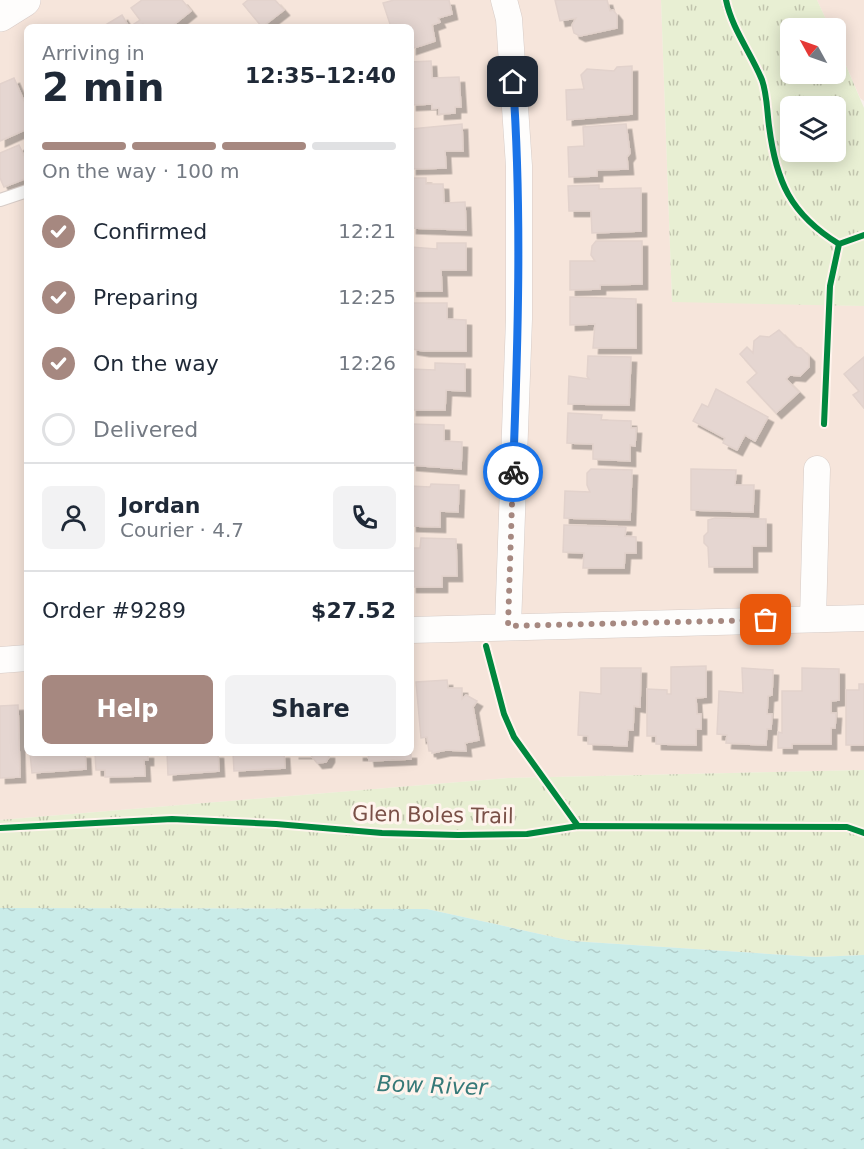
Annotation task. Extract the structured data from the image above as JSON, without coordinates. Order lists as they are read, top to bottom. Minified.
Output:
{"streets":{"cycle path":["Glen Boles Trail"]},"water":["Bow River"],"north":"top left","page":{"heading":["2 min","Arriving in","12:35–12:40"],"panel":["Jordan","Courier · 4.7","Order #9289","$27.52"],"bar":"On the way · 100 m","list":[["Confirmed","12:21"],["Preparing","12:25"],["On the way","12:26"],"Delivered"],"buttons":["Help","Share"]}}
